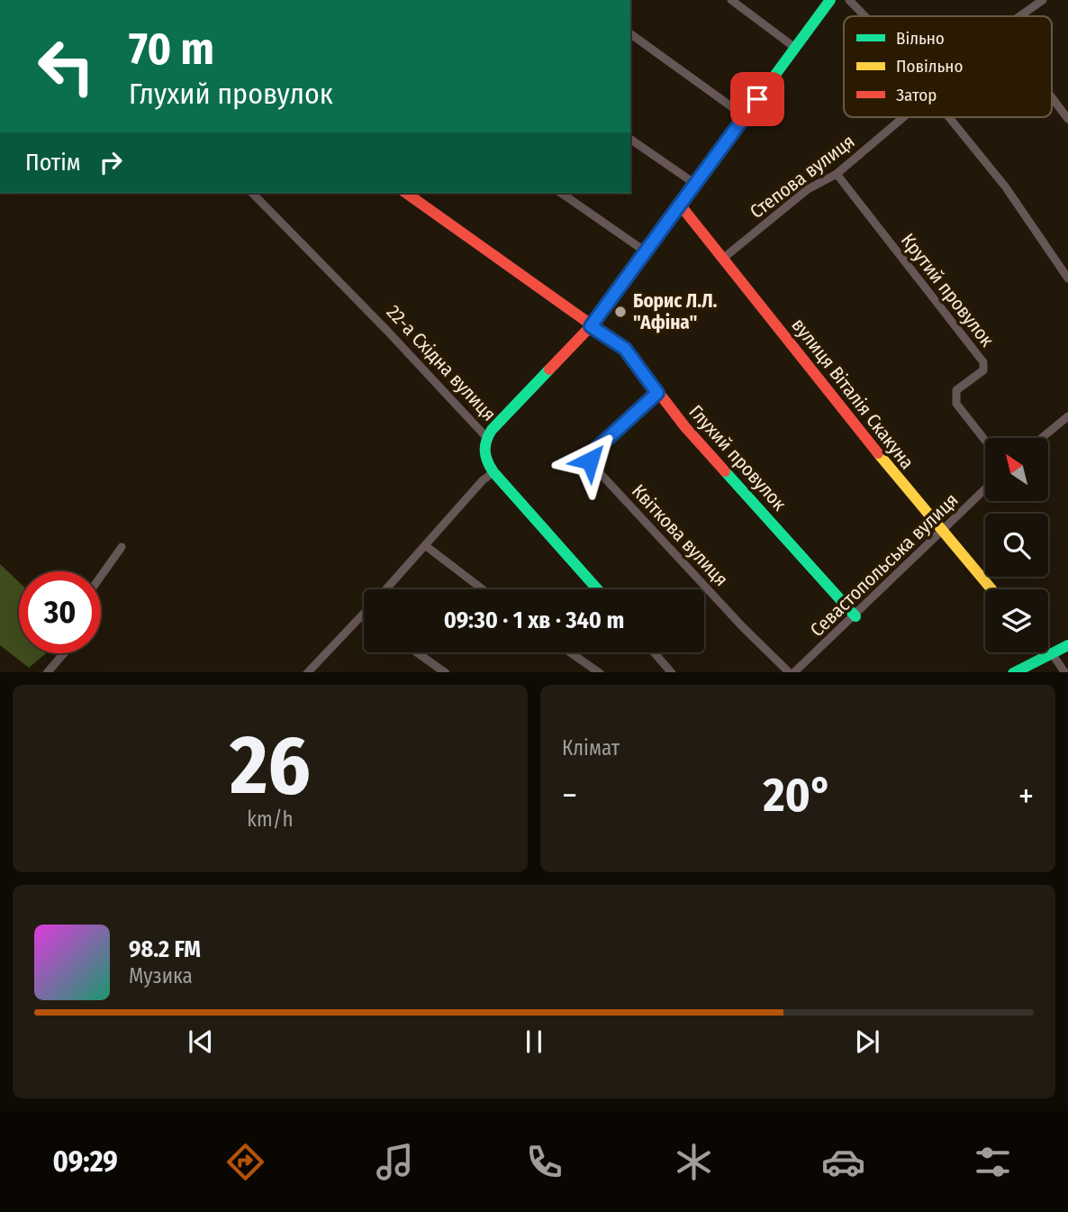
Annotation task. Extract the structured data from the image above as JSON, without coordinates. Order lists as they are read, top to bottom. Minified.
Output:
{"streets":{"street":["Степова вулиця","Крутий провулок","22-а Східна вулиця","вулиця Віталія Скакуна","Глухий провулок","Квіткова вулиця","Севастопольська вулиця"]},"crossings":[["Степова вулиця","Крутий провулок"],["Степова вулиця","вулиця Віталія Скакуна"],["вулиця Віталія Скакуна","Севастопольська вулиця"],["Глухий провулок","Квіткова вулиця"],["Глухий провулок","Севастопольська вулиця"]],"places":["Борис Л.Л. \"Афіна\""],"legend":["Вільно","Повільно","Затор"],"north":"top left","page":{"turn":["70 m","Глухий провулок"],"then":"Потім","limit":"30","trip":"09:30 · 1 хв · 340 m","tile":[["26","km/h"],"Клімат"],"heat":["−","20°","+"],"song":["98.2 FM","Музика"],"tabs":"09:29"}}
